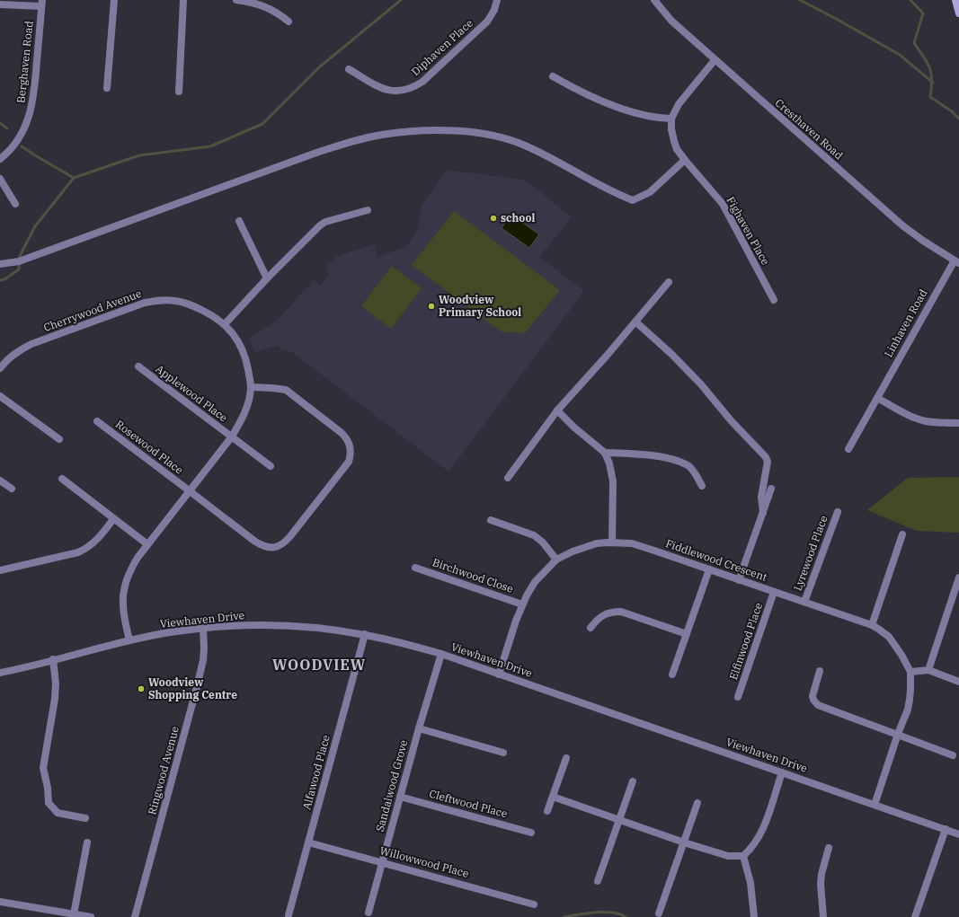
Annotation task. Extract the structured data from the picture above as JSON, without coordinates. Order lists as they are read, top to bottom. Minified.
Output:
{"streets":{"street":["Diphaven Place","Berghaven Road","Cresthaven Road","Fighaven Place","Cherrywood Avenue","Linhaven Road","Applewood Place","Rosewood Place","Lyrewood Place","Fiddlewood Crescent","Birchwood Close","Viewhaven Drive","Elfinwood Place","Ringwood Avenue","Alfawood Place","Sandalwood Grove","Cleftwood Place","Willowwood Place"]},"crossings":[["Cresthaven Road","Linhaven Road"],["Cherrywood Avenue","Applewood Place"],["Cherrywood Avenue","Rosewood Place"],["Cherrywood Avenue","Viewhaven Drive"],["Lyrewood Place","Fiddlewood Crescent"],["Fiddlewood Crescent","Birchwood Close"],["Fiddlewood Crescent","Viewhaven Drive"],["Fiddlewood Crescent","Elfinwood Place"],["Viewhaven Drive","Ringwood Avenue"],["Viewhaven Drive","Alfawood Place"],["Viewhaven Drive","Sandalwood Grove"],["Alfawood Place","Willowwood Place"],["Sandalwood Grove","Cleftwood Place"],["Sandalwood Grove","Willowwood Place"]],"districts":["WOODVIEW"],"places":["school","Woodview Primary School","Woodview Shopping Centre"]}
